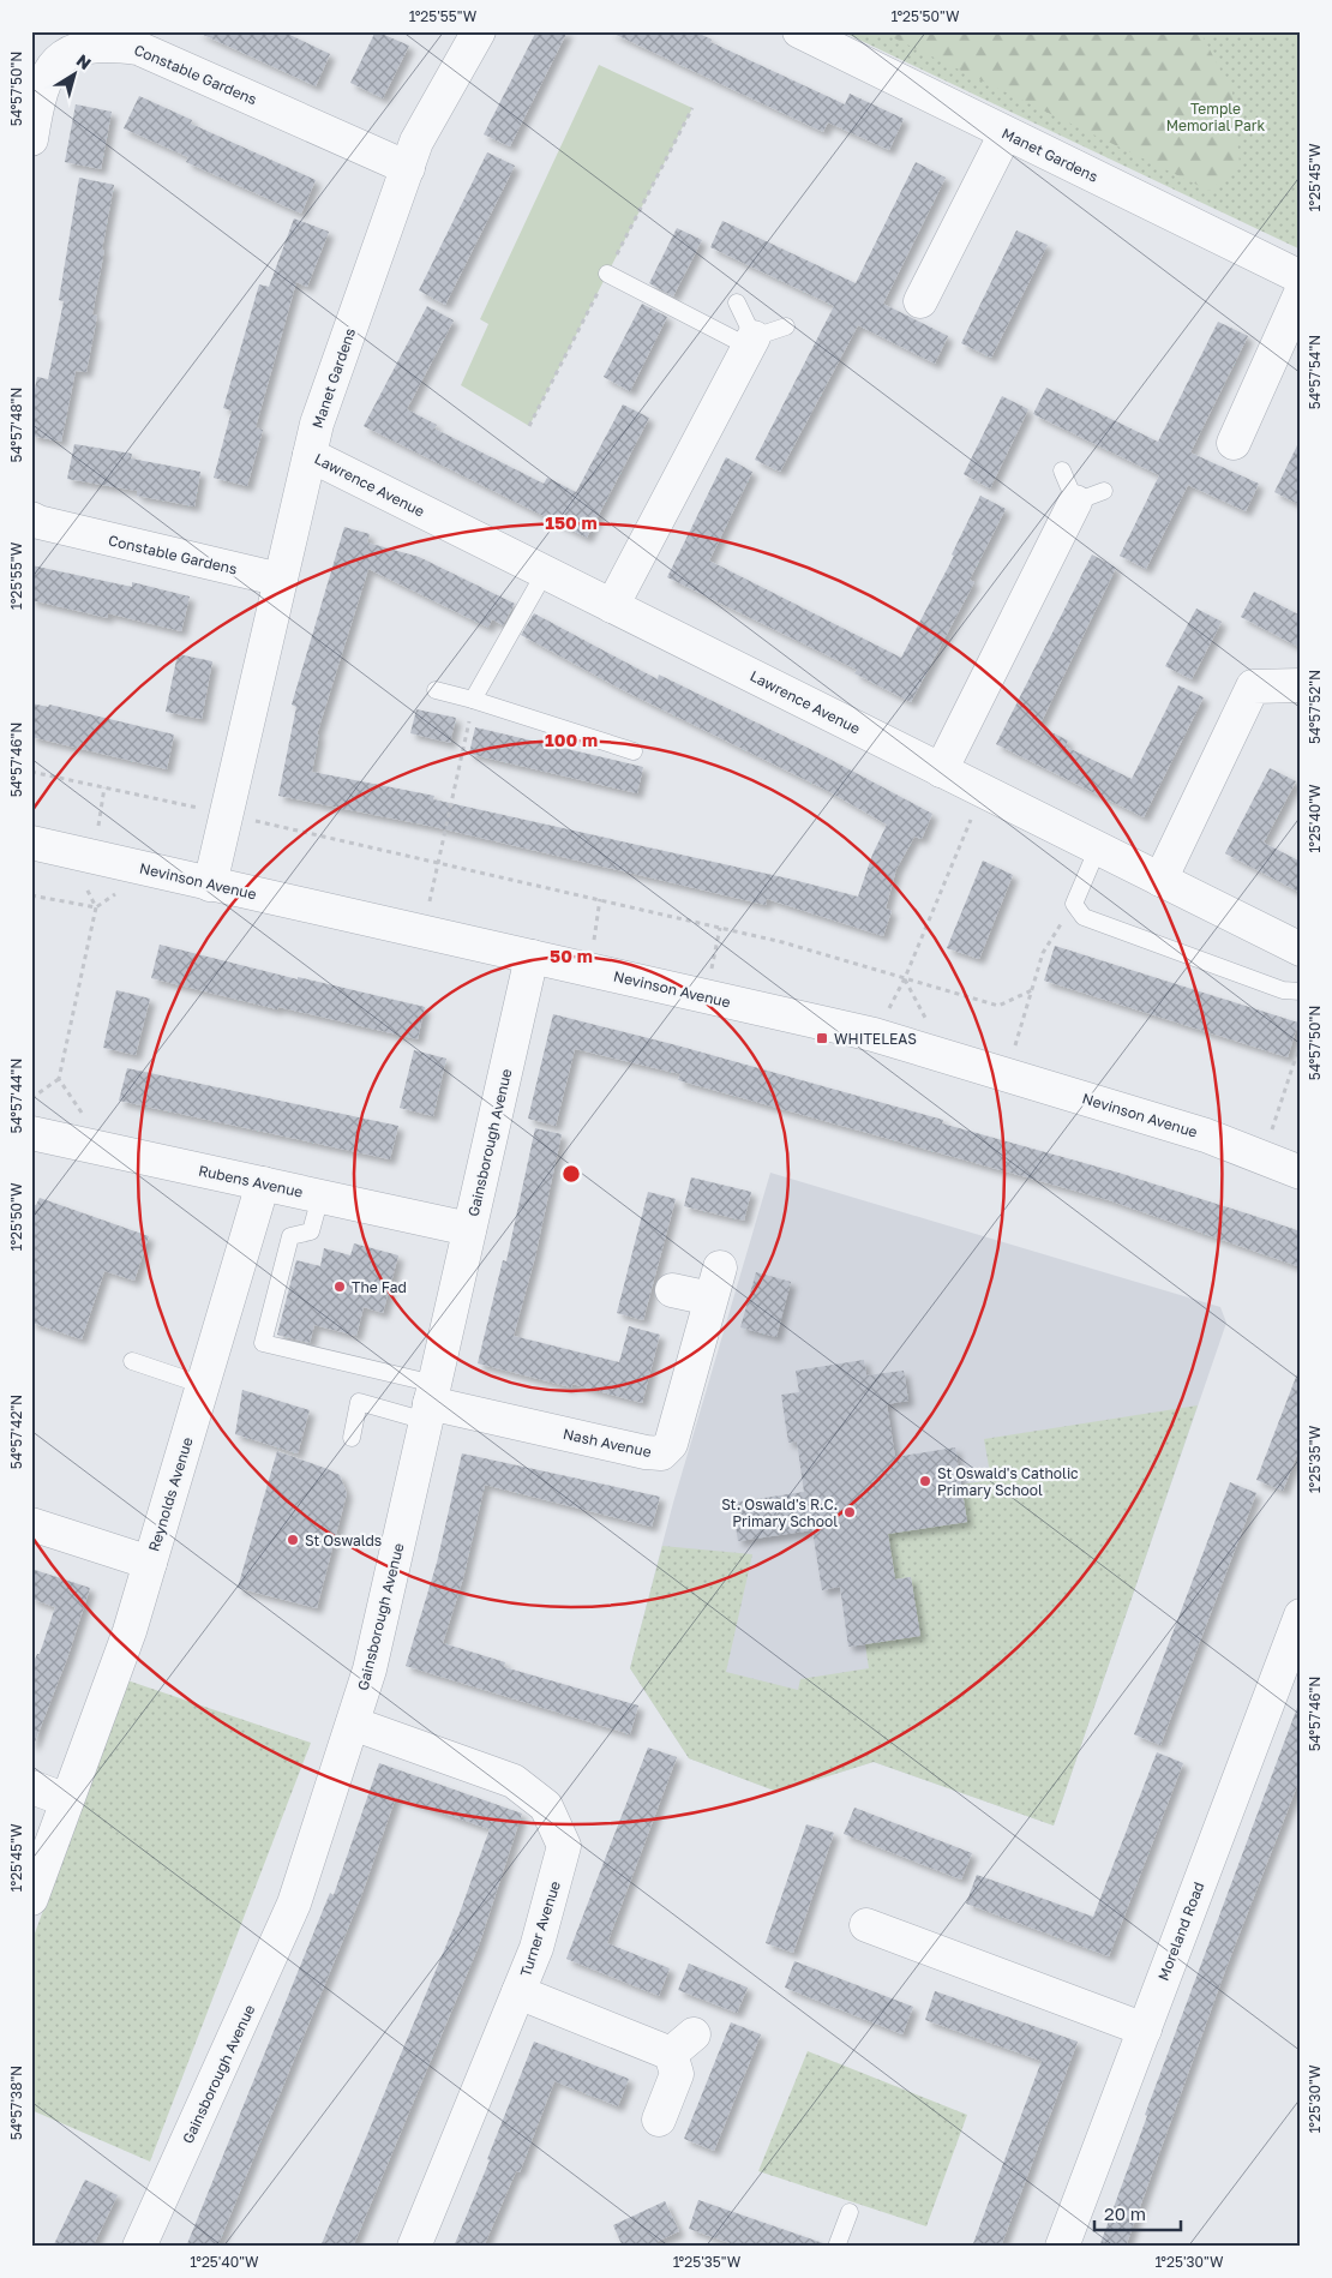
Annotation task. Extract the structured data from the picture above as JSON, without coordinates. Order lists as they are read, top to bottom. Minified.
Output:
{"streets":{"street":["Constable Gardens","Manet Gardens","Lawrence Avenue","Nevinson Avenue","Gainsborough Avenue","Rubens Avenue","Nash Avenue","Reynolds Avenue","Turner Avenue","Moreland Road"]},"crossings":[["Constable Gardens","Manet Gardens"],["Manet Gardens","Lawrence Avenue"],["Manet Gardens","Nevinson Avenue"],["Nevinson Avenue","Gainsborough Avenue"],["Gainsborough Avenue","Rubens Avenue"],["Gainsborough Avenue","Nash Avenue"],["Gainsborough Avenue","Turner Avenue"],["Rubens Avenue","Reynolds Avenue"]],"parks":["Temple Memorial Park"],"places":{"transit":["WHITELEAS"],"other":["The Fad","St Oswald's Catholic Primary School","St. Oswald's R.C. Primary School","St Oswalds"]},"scale_bar":"20 m","north":"top right","coordinates":["1°25'55\"W","1°25'50\"W","54°57'50\"N","1°25'45\"W","54°57'54\"N","54°57'48\"N","54°57'52\"N","54°57'46\"N","1°25'40\"W","54°57'44\"N","54°57'42\"N","1°25'35\"W","1°25'30\"W","54°57'38\"N"],"rings":["150 m","100 m","50 m"]}
